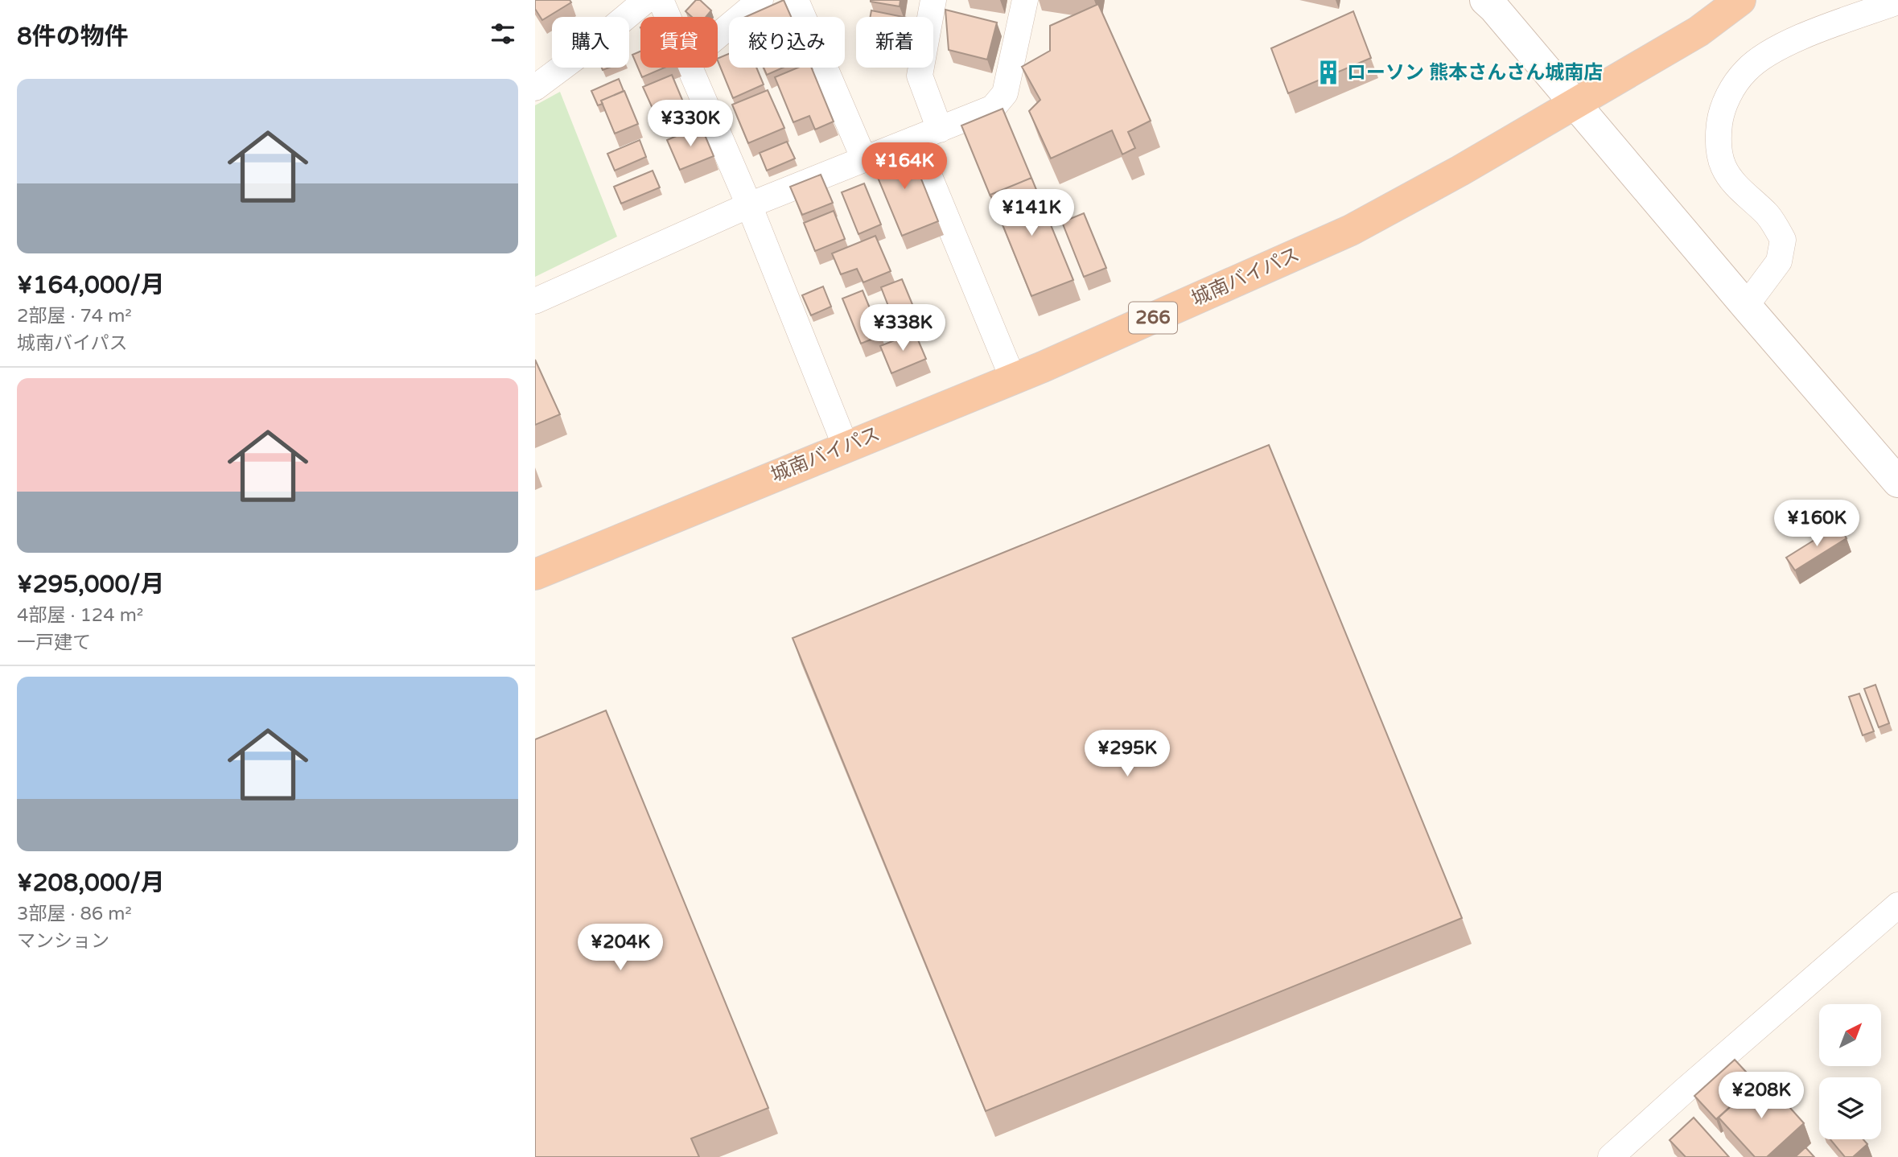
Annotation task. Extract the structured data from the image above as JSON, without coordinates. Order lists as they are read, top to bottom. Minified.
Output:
{"streets":{"highway":["城南バイパス","266"]},"places":{"building":["ローソン 熊本さんさん城南店"]},"north":"top right","page":{"heading":"8件の物件","chip":["購入","賃貸","絞り込み","新着"],"list":[{"name":"¥164,000/月","note":"2部屋 · 74 m² · 城南バイパス"},{"name":"¥295,000/月","note":"4部屋 · 124 m² · 一戸建て"},{"name":"¥208,000/月","note":"3部屋 · 86 m² · マンション"}],"price":["¥330K","¥164K","¥141K","¥338K","¥160K","¥295K","¥204K","¥208K"]}}
